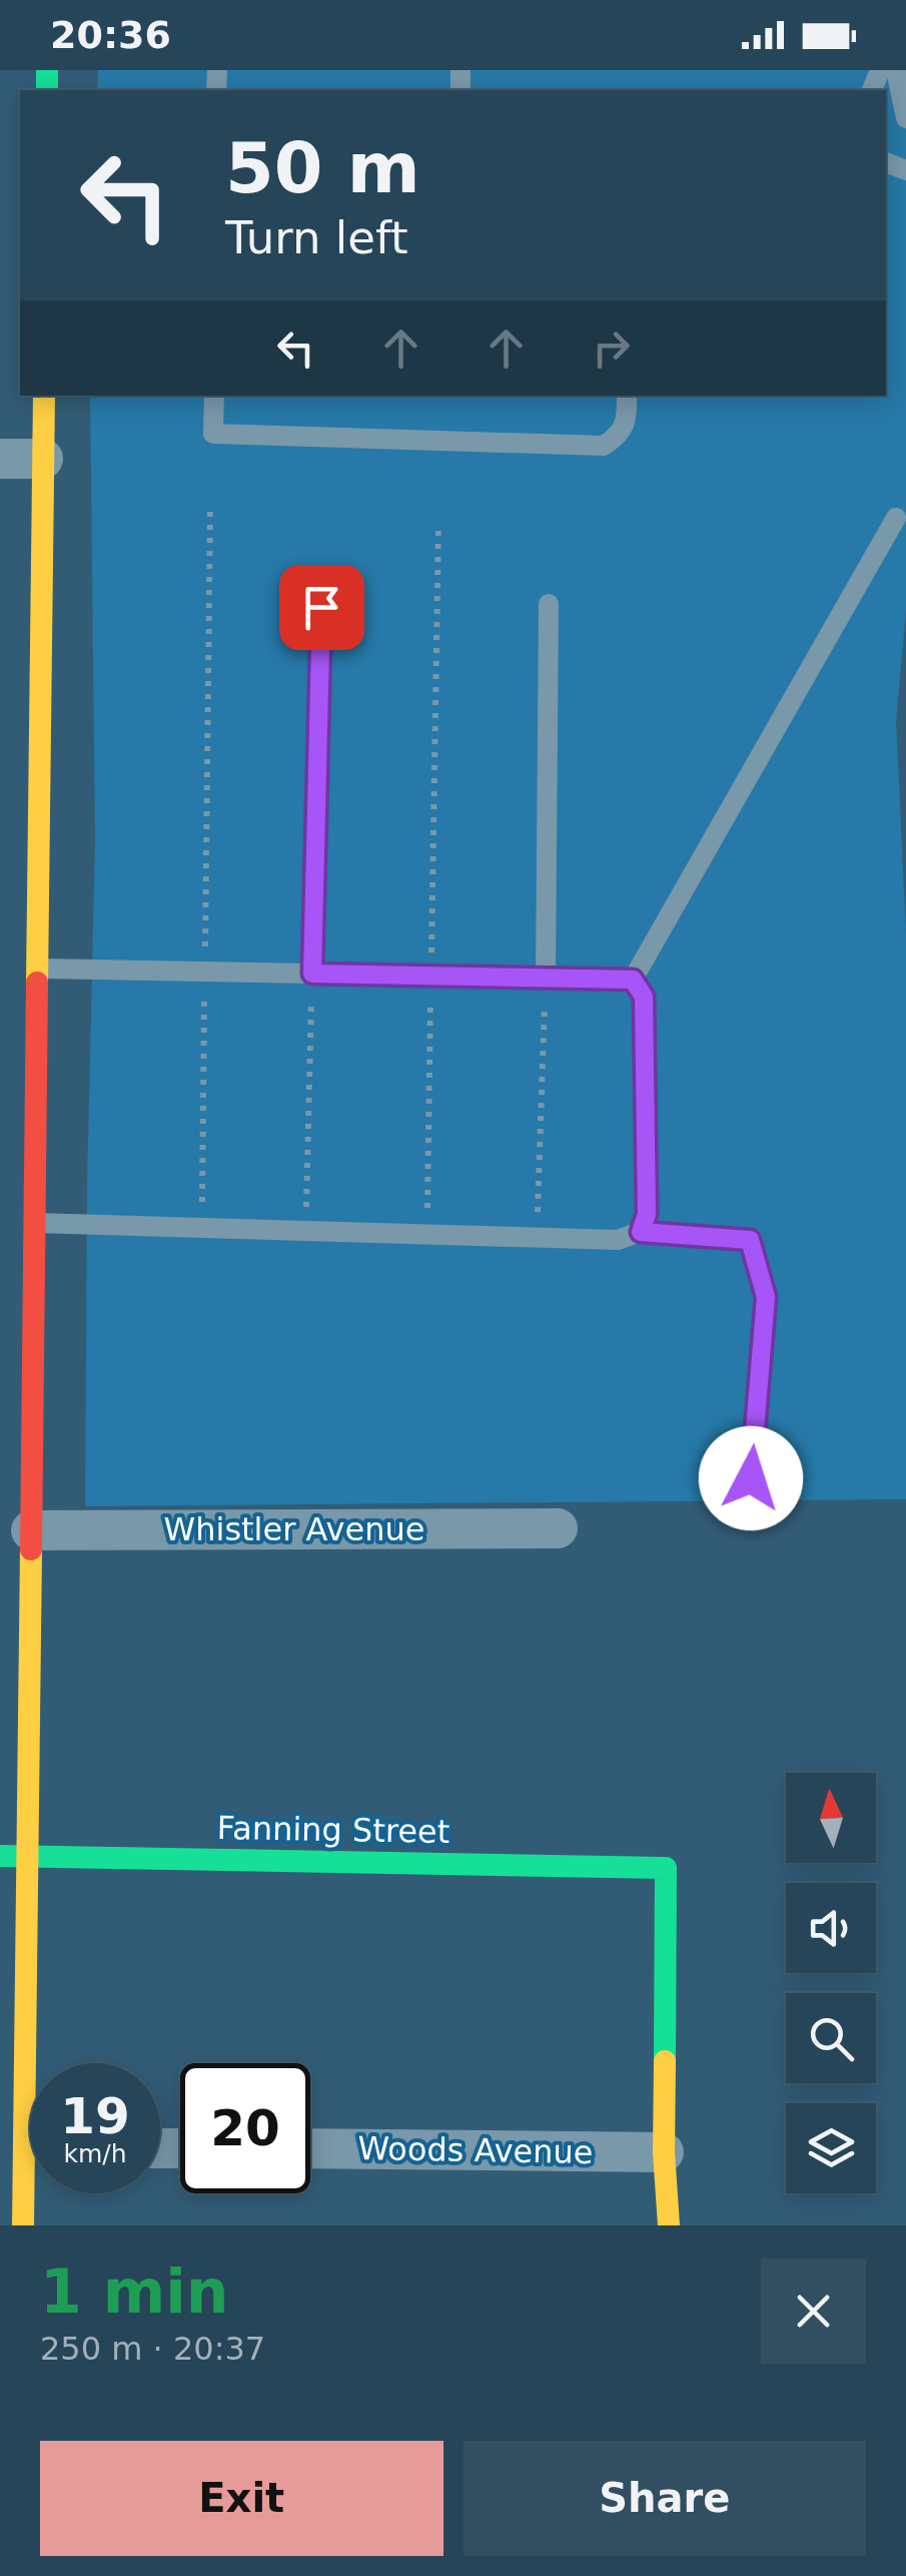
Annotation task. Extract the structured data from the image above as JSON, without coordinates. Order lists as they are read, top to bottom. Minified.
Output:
{"streets":{"street":["Whistler Avenue","Fanning Street","Woods Avenue"]},"crossings":[["Fanning Street","Woods Avenue"]],"north":"top","page":{"status":"20:36","turn":["50 m","Turn left"],"speed":"19 km/h","limit":"20","heading":["1 min","250 m · 20:37"],"buttons":["Exit","Share"]}}
